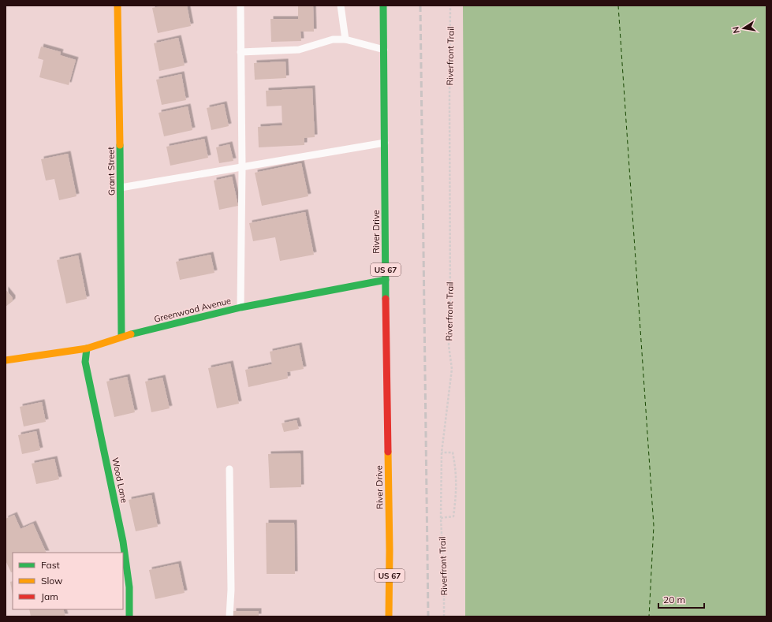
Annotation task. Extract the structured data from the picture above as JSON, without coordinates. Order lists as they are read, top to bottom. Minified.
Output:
{"streets":{"street":["Grant Street","River Drive","US 67","Greenwood Avenue","Wood Lane"],"path":["Riverfront Trail"]},"crossings":[["Grant Street","Greenwood Avenue"],["River Drive","Greenwood Avenue"],["Greenwood Avenue","Wood Lane"]],"legend":["Fast","Slow","Jam"],"scale_bar":"20 m","north":"left"}
